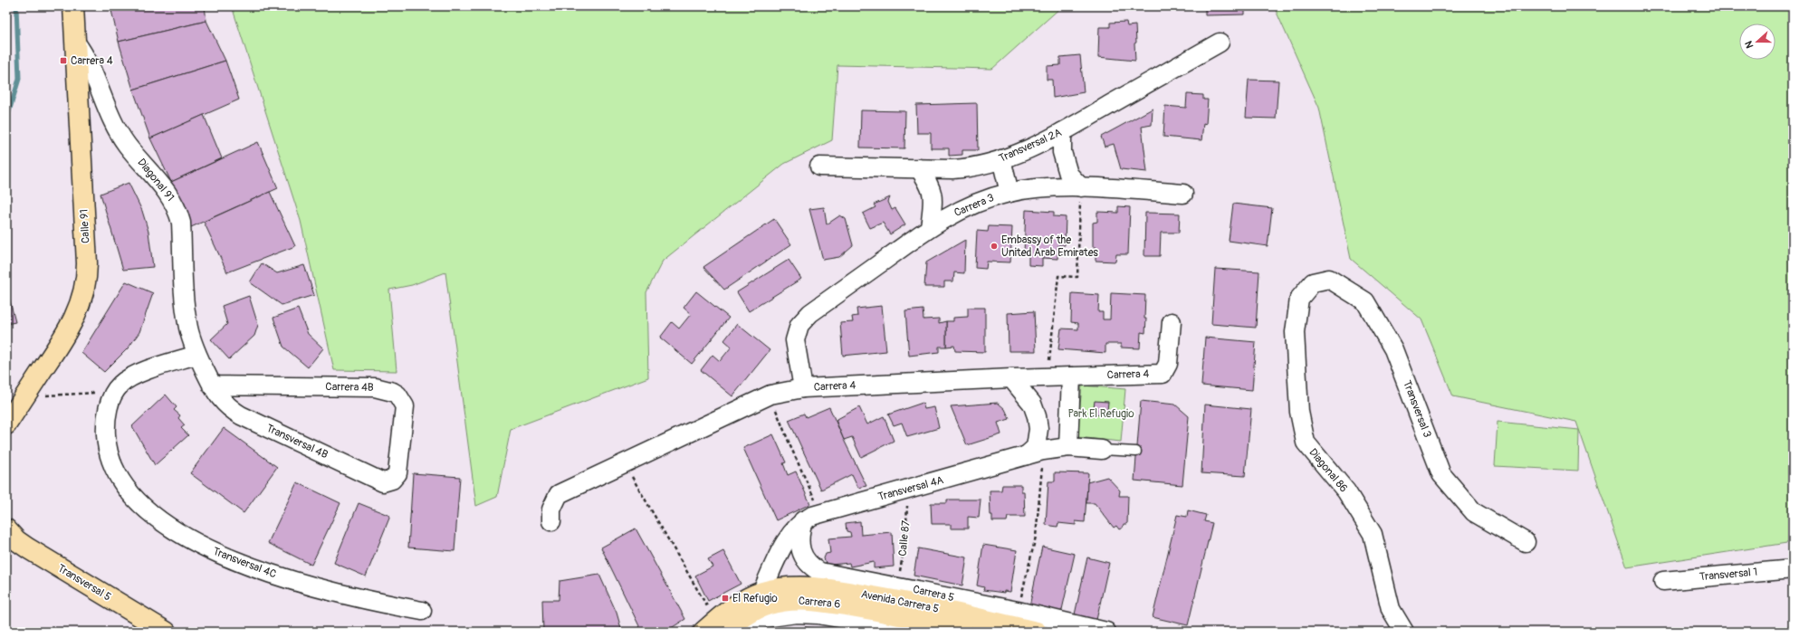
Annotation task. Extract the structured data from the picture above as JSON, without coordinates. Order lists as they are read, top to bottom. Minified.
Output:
{"streets":{"main road":["Calle 91","Transversal 5","Avenida Carrera 5","Carrera 6"],"street":["Transversal 2A","Diagonal 91","Carrera 3","Carrera 4","Carrera 4B","Transversal 3","Transversal 4B","Diagonal 86","Transversal 4A","Transversal 4C","Transversal 1","Carrera 5"],"path":["Calle 87"]},"crossings":[["Diagonal 91","Calle 91"],["Diagonal 91","Carrera 4B"],["Diagonal 91","Transversal 4B"],["Carrera 3","Carrera 4"],["Carrera 4B","Transversal 4B"],["Transversal 3","Diagonal 86"],["Transversal 4A","Calle 87"],["Transversal 4A","Carrera 5"],["Transversal 4A","Avenida Carrera 5"],["Calle 87","Carrera 5"]],"parks":["Park El Refugio"],"places":{"transit":["Carrera 4","El Refugio"],"other":["Embassy of the United Arab Emirates"]},"north":"left"}
